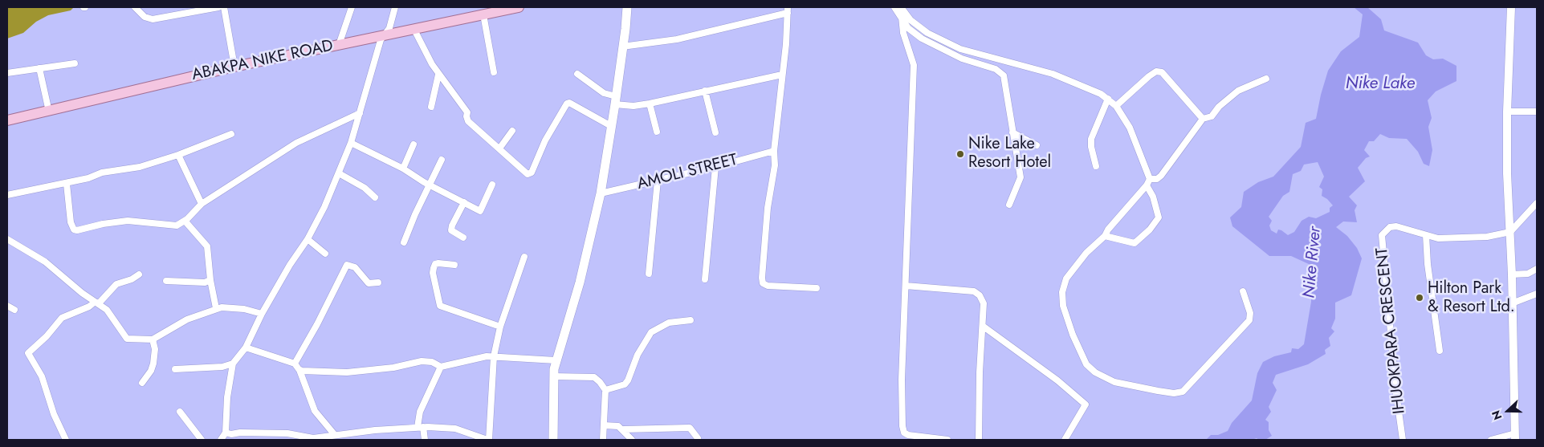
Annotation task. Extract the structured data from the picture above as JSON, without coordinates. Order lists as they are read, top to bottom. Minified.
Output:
{"streets":{"main road":["ABAKPA NIKE ROAD"],"street":["AMOLI STREET","IHUOKPARA CRESCENT"]},"water":["Nike Lake","Nike River"],"places":["Nike Lake Resort Hotel","Hilton Park & Resort Ltd."],"north":"left"}
